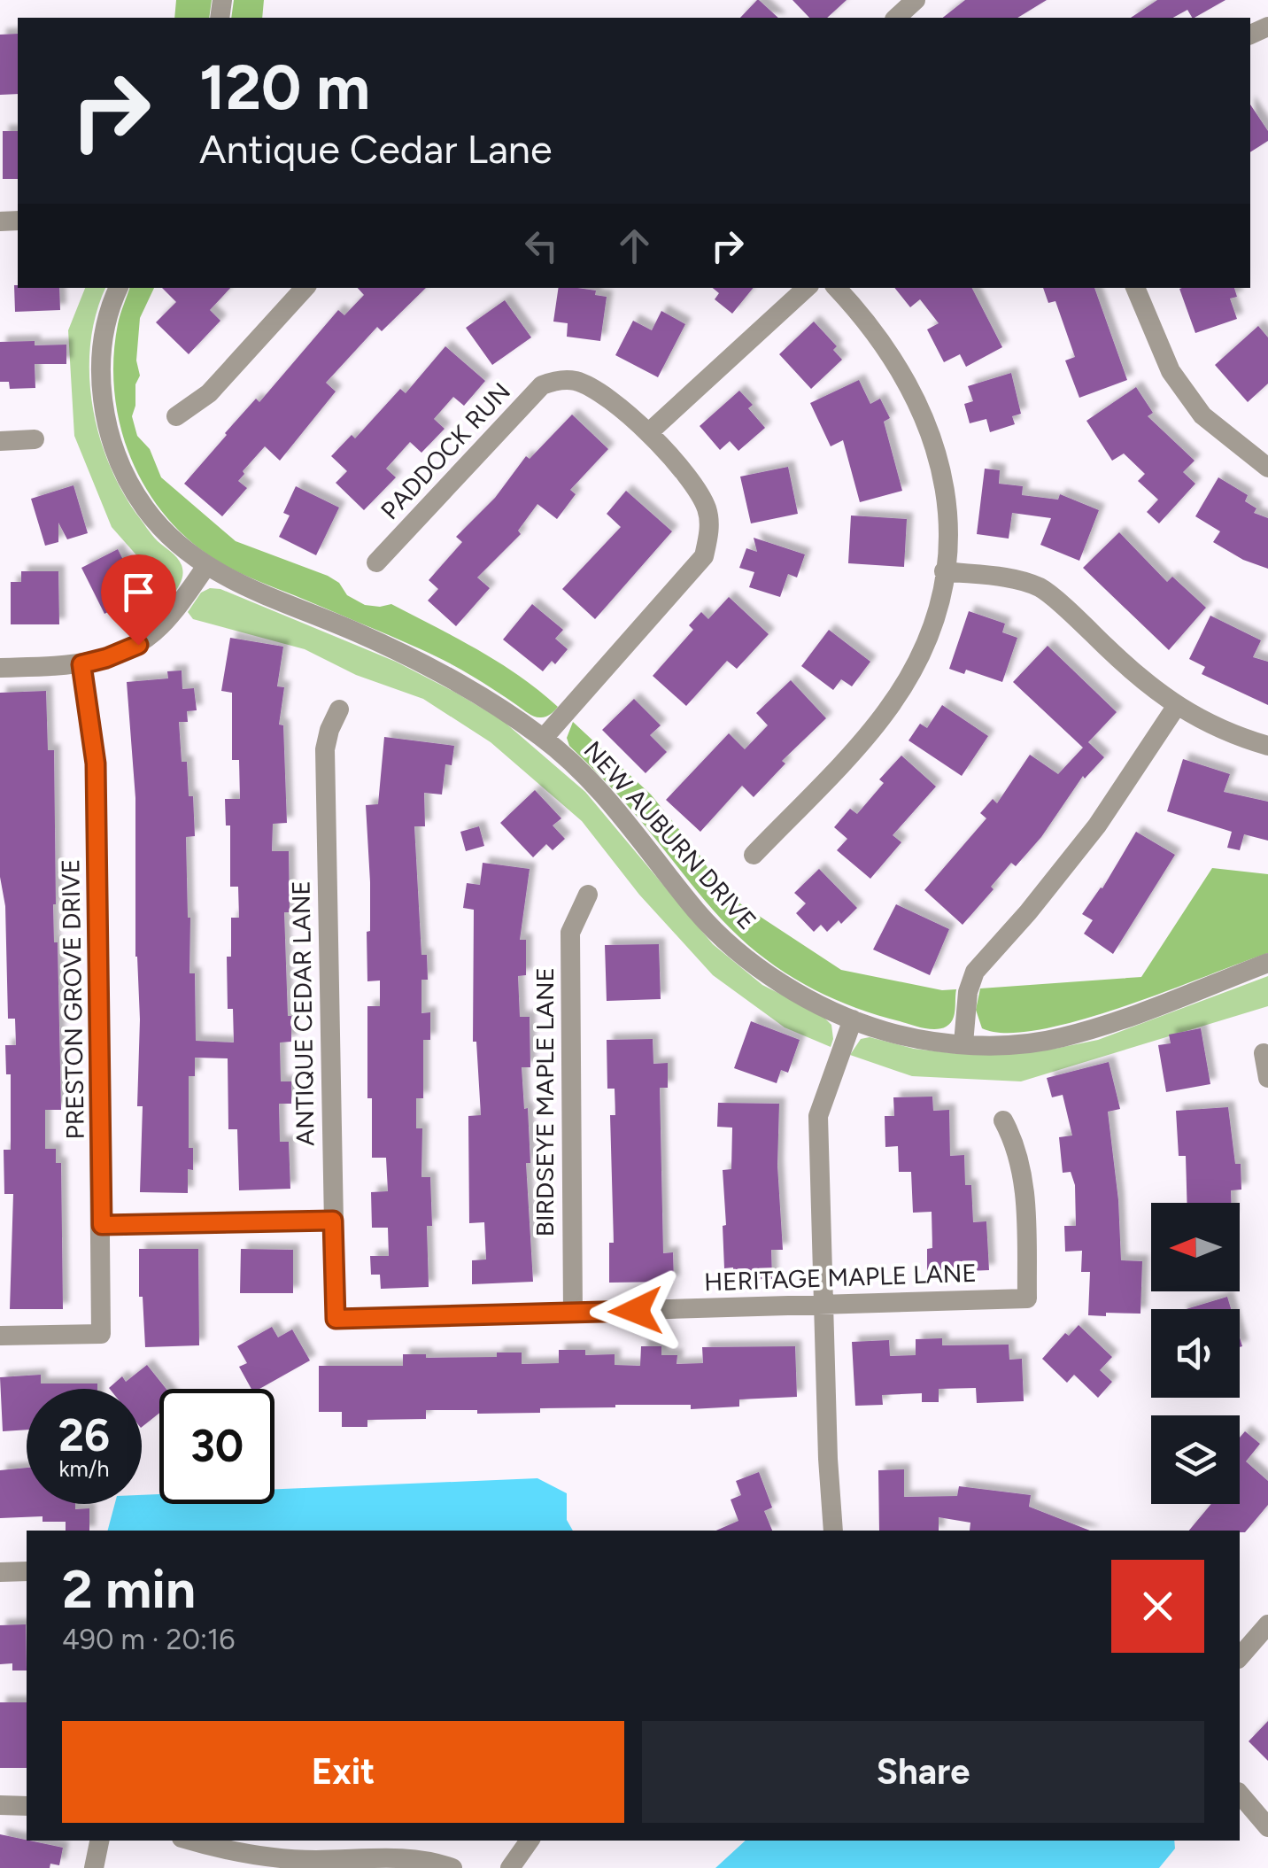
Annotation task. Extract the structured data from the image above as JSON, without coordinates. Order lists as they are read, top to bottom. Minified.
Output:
{"streets":{"street":["PADDOCK RUN","NEW AUBURN DRIVE","PRESTON GROVE DRIVE","ANTIQUE CEDAR LANE","BIRDSEYE MAPLE LANE","HERITAGE MAPLE LANE"]},"crossings":[["ANTIQUE CEDAR LANE","HERITAGE MAPLE LANE"],["BIRDSEYE MAPLE LANE","HERITAGE MAPLE LANE"]],"north":"left","page":{"turn":["120 m","Antique Cedar Lane"],"speed":"26 km/h","limit":"30","heading":["2 min","490 m · 20:16"],"buttons":["Exit","Share"]}}
